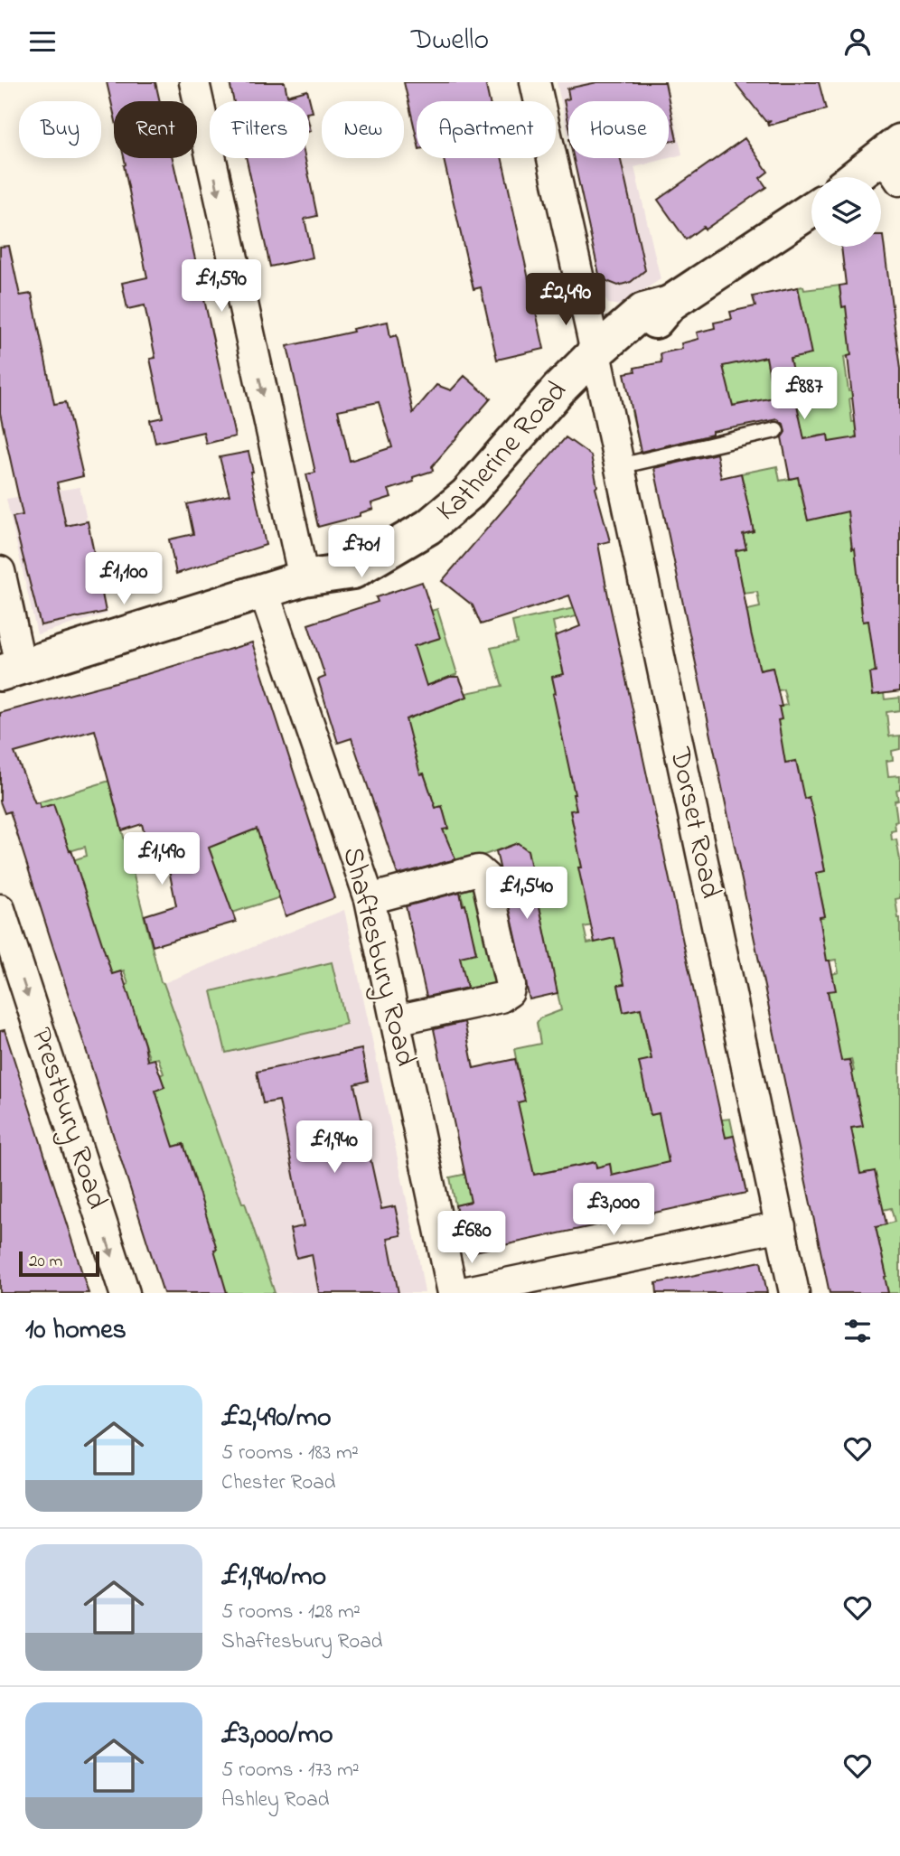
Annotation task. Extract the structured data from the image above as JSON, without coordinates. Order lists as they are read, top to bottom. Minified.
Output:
{"streets":{"main road":["Katherine Road"],"street":["Dorset Road","Shaftesbury Road","Prestbury Road"]},"crossings":[["Katherine Road","Dorset Road"],["Katherine Road","Shaftesbury Road"]],"one_way":["Prestbury Road"],"scale_bar":"20 m","page":{"header":"Dwello","chip":["Buy","Rent","Filters","New","Apartment","House"],"price":["£1,590","£2,490","£887","£701","£1,100","£1,490","£1,540","£1,940","£3,000","£680"],"scale":"20 m","heading":"10 homes","list":[{"name":"£2,490/mo","note":"5 rooms · 183 m² · Chester Road"},{"name":"£1,940/mo","note":"5 rooms · 128 m² · Shaftesbury Road"},{"name":"£3,000/mo","note":"5 rooms · 173 m² · Ashley Road"}]}}
